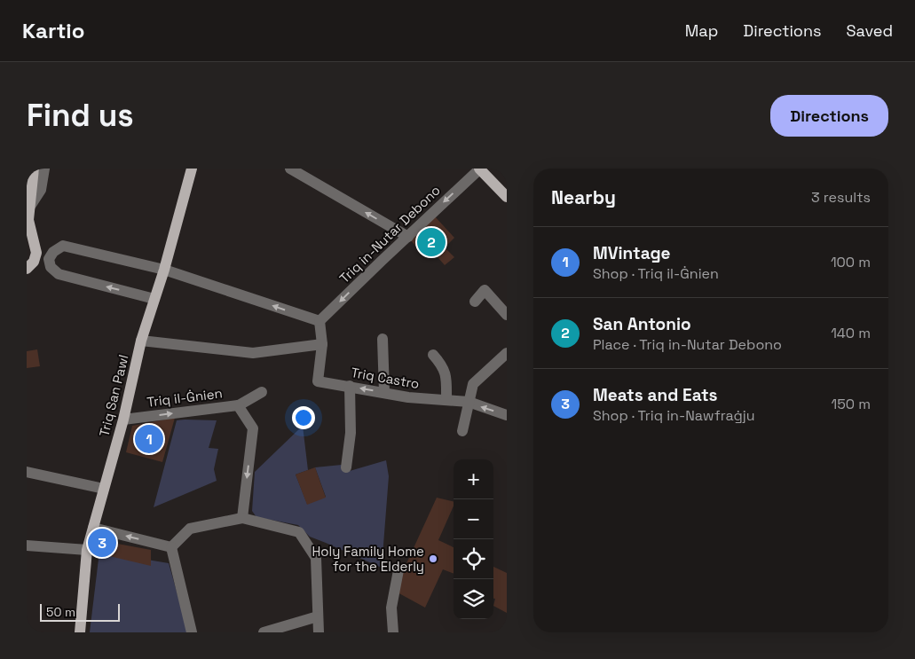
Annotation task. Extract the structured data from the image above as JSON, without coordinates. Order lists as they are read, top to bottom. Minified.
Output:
{"streets":{"main road":["Triq San Pawl"],"street":["Triq in-Nutar Debono","Triq Castro","Triq il-Ġnien"]},"crossings":[["Triq in-Nutar Debono","Triq Castro"],["Triq San Pawl","Triq il-Ġnien"]],"one_way":["Triq in-Nutar Debono"],"places":["Holy Family Home for the Elderly"],"scale_bar":"50 m","page":{"header":"Kartio","nav":["Map","Directions","Saved"],"buttons":"Directions","title":"Find us","heading":["Nearby","3 results"],"pins":["2","1","3"],"list":[{"mark":"1","name":"MVintage","note":"Shop · Triq il-Ġnien","value":"100 m"},{"mark":"2","name":"San Antonio","note":"Place · Triq in-Nutar Debono","value":"140 m"},{"mark":"3","name":"Meats and Eats","note":"Shop · Triq in-Nawfraġju","value":"150 m"}],"map_buttons":["+","−"],"scale":"50 m"}}
